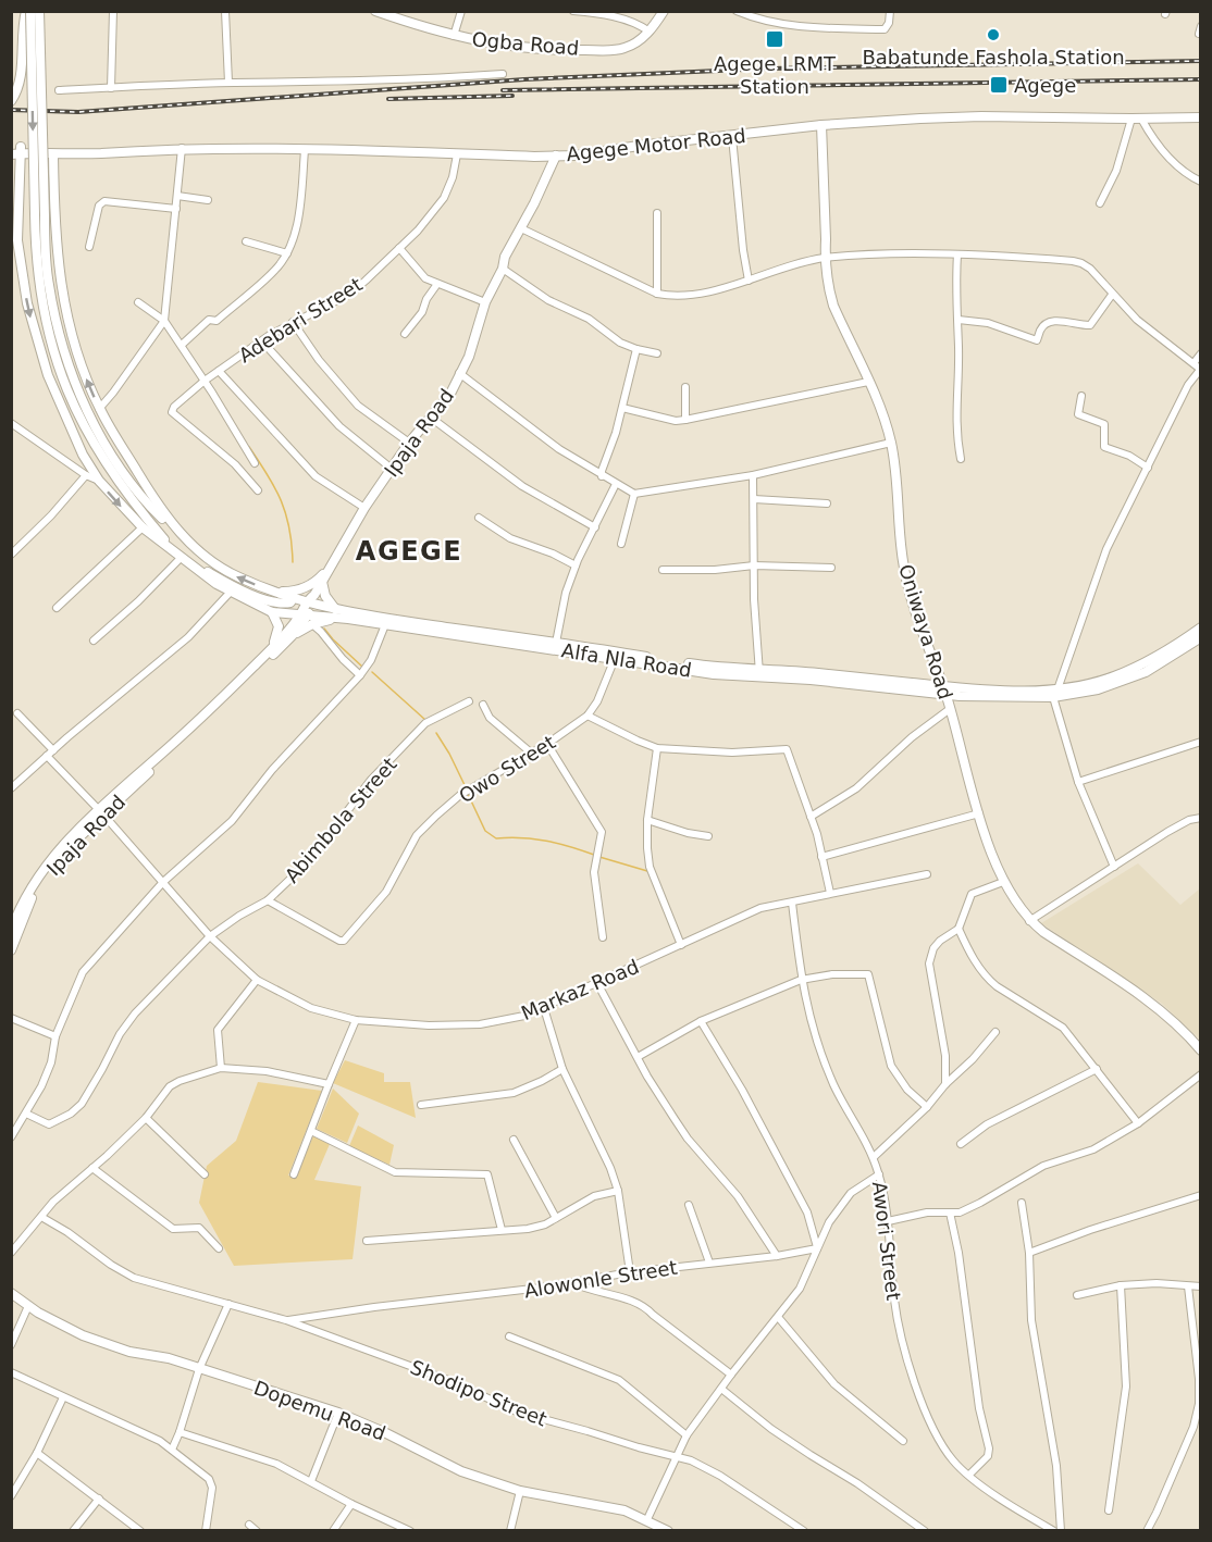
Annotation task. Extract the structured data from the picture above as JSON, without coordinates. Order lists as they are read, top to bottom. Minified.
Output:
{"streets":{"main road":["Ogba Road","Agege Motor Road","Ipaja Road","Oniwaya Road","Alfa Nla Road","Dopemu Road"],"street":["Adebari Street","Owo Street","Abimbola Street","Markaz Road","Awori Street","Alowonle Street","Shodipo Street"]},"crossings":[["Agege Motor Road","Adebari Street"],["Agege Motor Road","Ipaja Road"],["Agege Motor Road","Oniwaya Road"],["Ipaja Road","Alfa Nla Road"],["Ipaja Road","Markaz Road"],["Oniwaya Road","Alfa Nla Road"],["Alfa Nla Road","Owo Street"],["Owo Street","Abimbola Street"],["Abimbola Street","Markaz Road"],["Markaz Road","Awori Street"],["Alowonle Street","Shodipo Street"]],"districts":["AGEGE"],"places":{"other":["Babatunde Fashola Station"],"transit":["Agege LRMT Station","Agege"]}}
